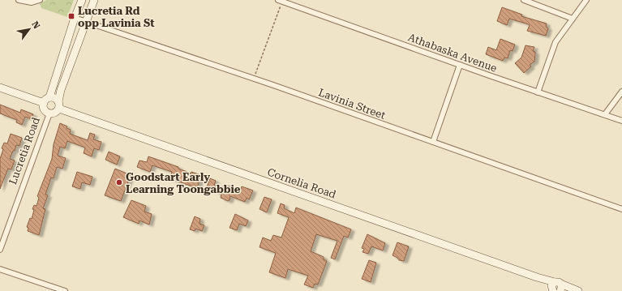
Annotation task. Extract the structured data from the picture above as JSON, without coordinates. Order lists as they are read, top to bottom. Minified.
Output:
{"streets":{"street":["Athabaska Avenue","Lavinia Street","Lucretia Road","Cornelia Road"]},"crossings":[["Lucretia Road","Cornelia Road"]],"places":{"transit":["Lucretia Rd opp Lavinia St"],"other":["Goodstart Early Learning Toongabbie"]},"north":"top right"}
